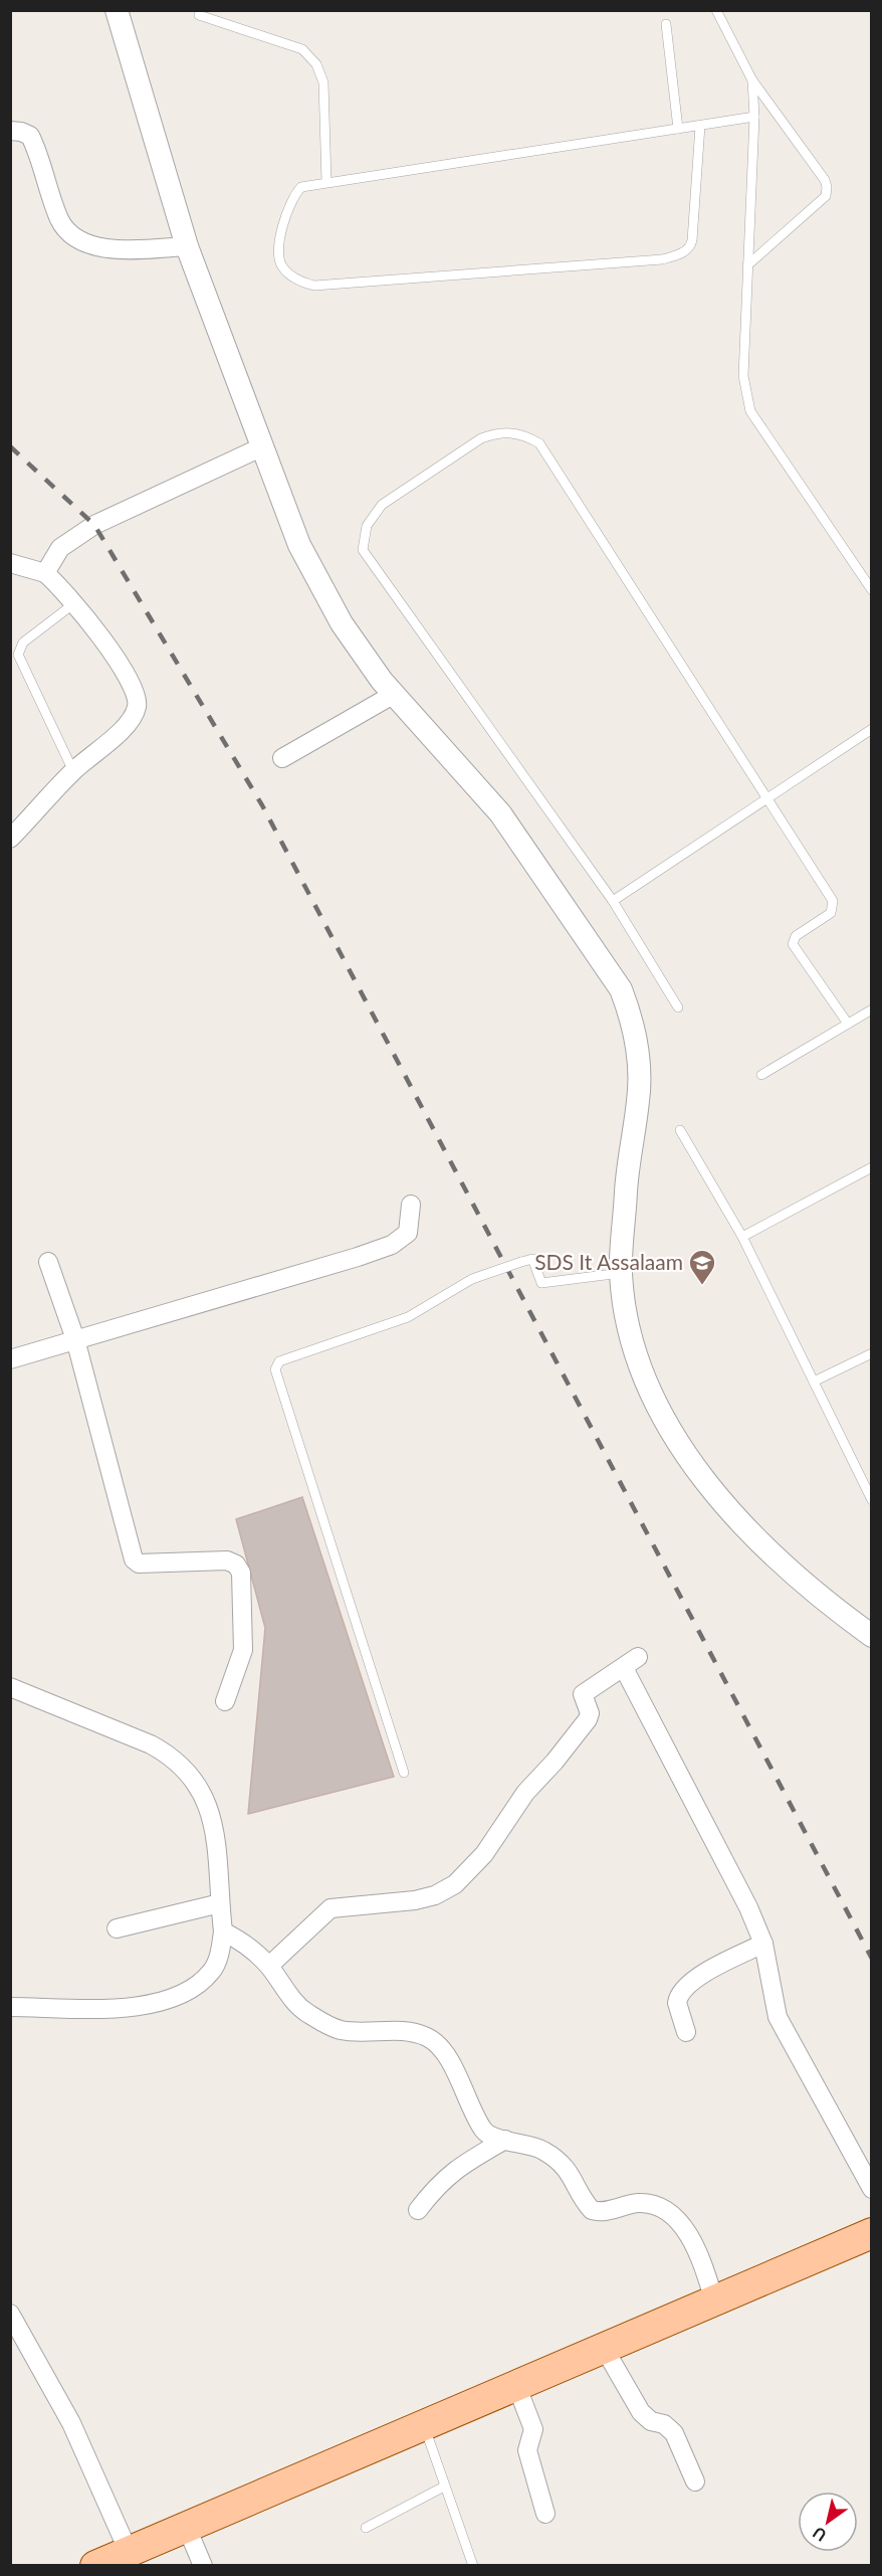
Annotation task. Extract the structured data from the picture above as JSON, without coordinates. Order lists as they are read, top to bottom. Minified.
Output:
{"places":{"school or university":["SDS It Assalaam"]},"north":"bottom left"}
